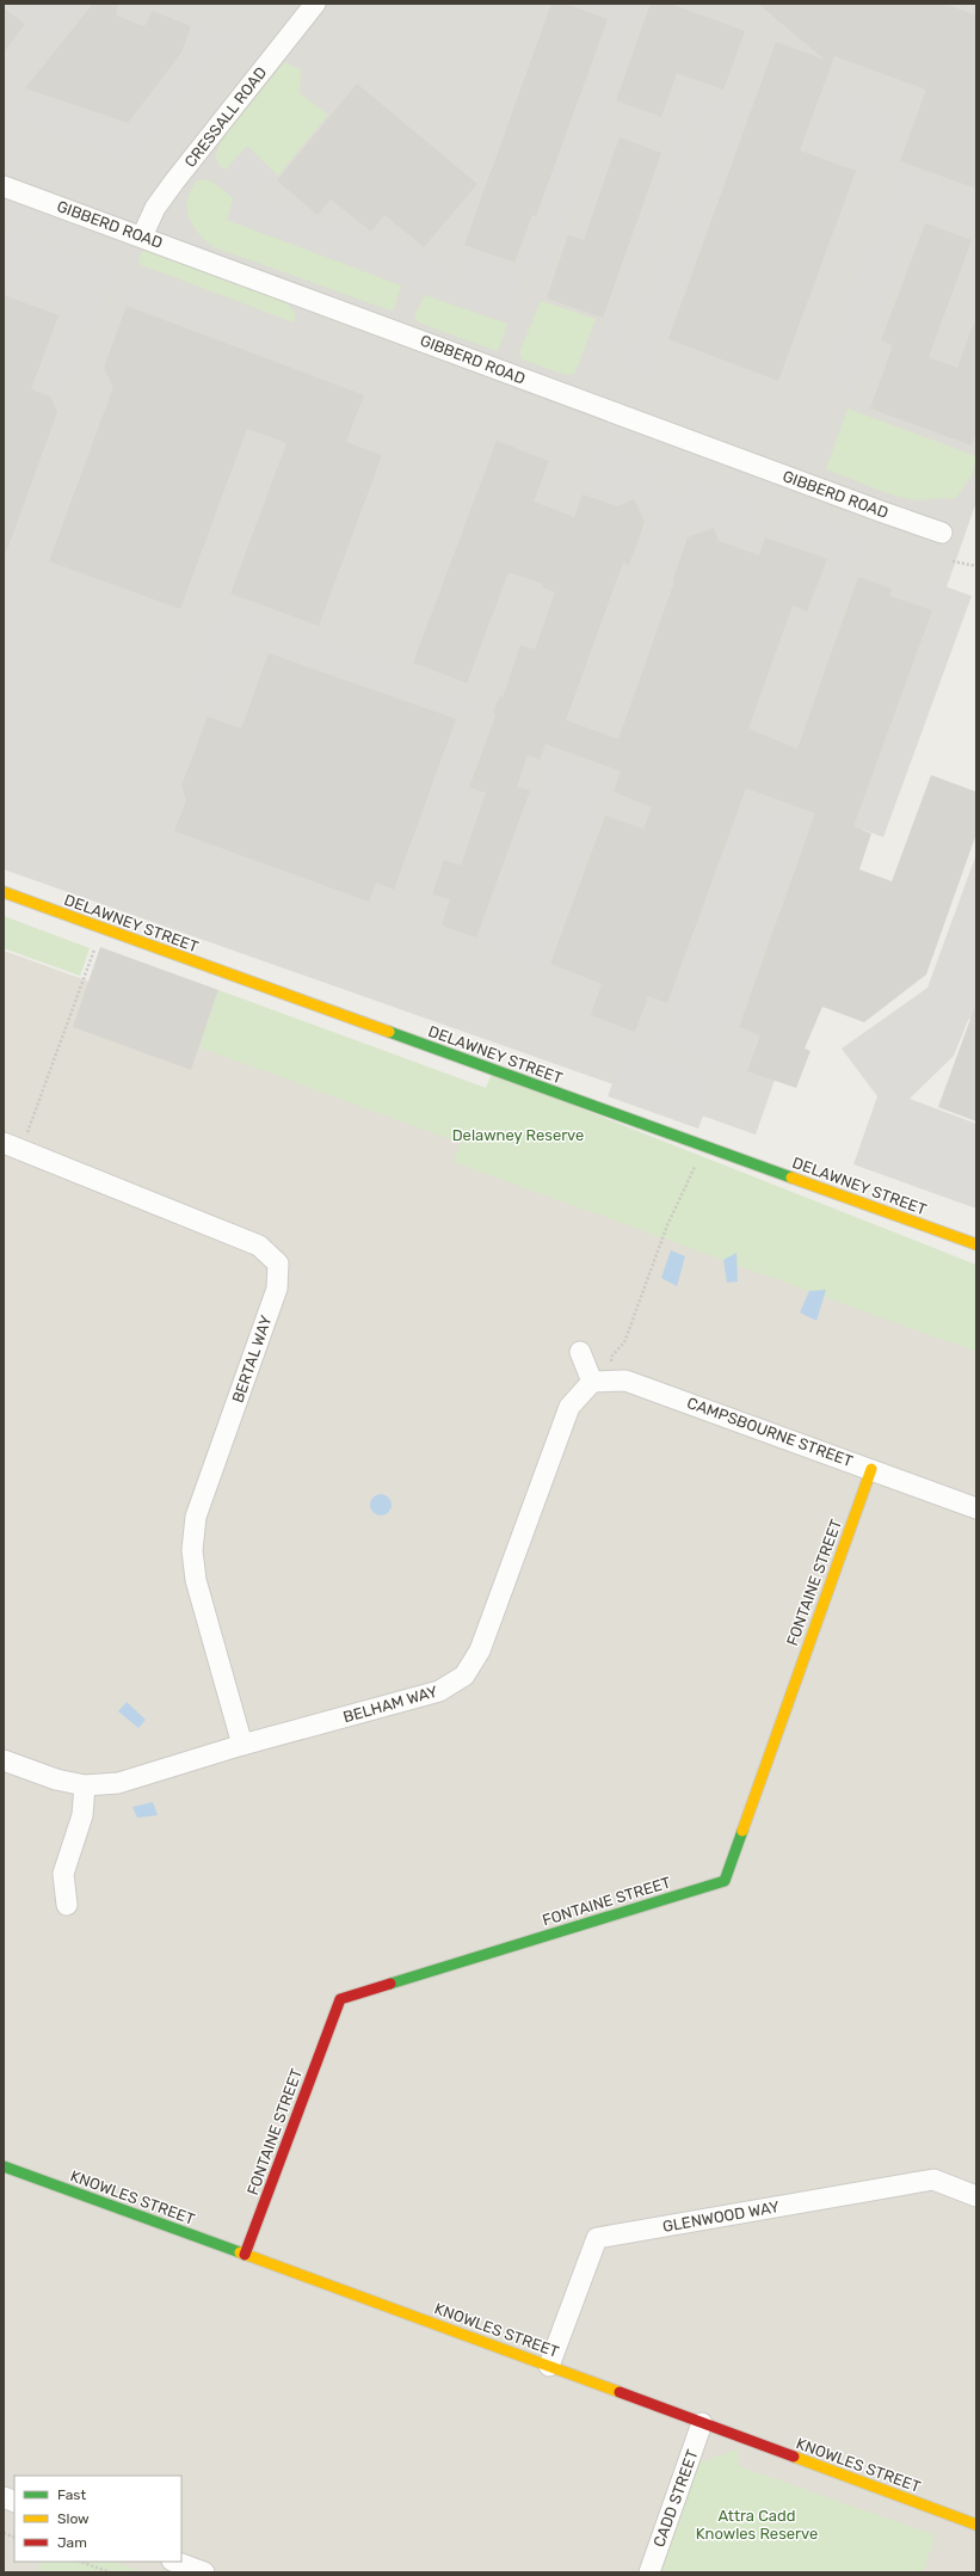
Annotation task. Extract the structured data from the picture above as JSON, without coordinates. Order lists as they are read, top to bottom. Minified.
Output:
{"streets":{"street":["CRESSALL ROAD","GIBBERD ROAD","DELAWNEY STREET","BERTAL WAY","CAMPSBOURNE STREET","FONTAINE STREET","BELHAM WAY","KNOWLES STREET","GLENWOOD WAY","CADD STREET"]},"crossings":[["CRESSALL ROAD","GIBBERD ROAD"],["BERTAL WAY","BELHAM WAY"],["CAMPSBOURNE STREET","FONTAINE STREET"],["CAMPSBOURNE STREET","BELHAM WAY"],["FONTAINE STREET","KNOWLES STREET"],["KNOWLES STREET","GLENWOOD WAY"],["KNOWLES STREET","CADD STREET"]],"parks":["Delawney Reserve","Attra Cadd Knowles Reserve"],"legend":["Fast","Slow","Jam"]}
